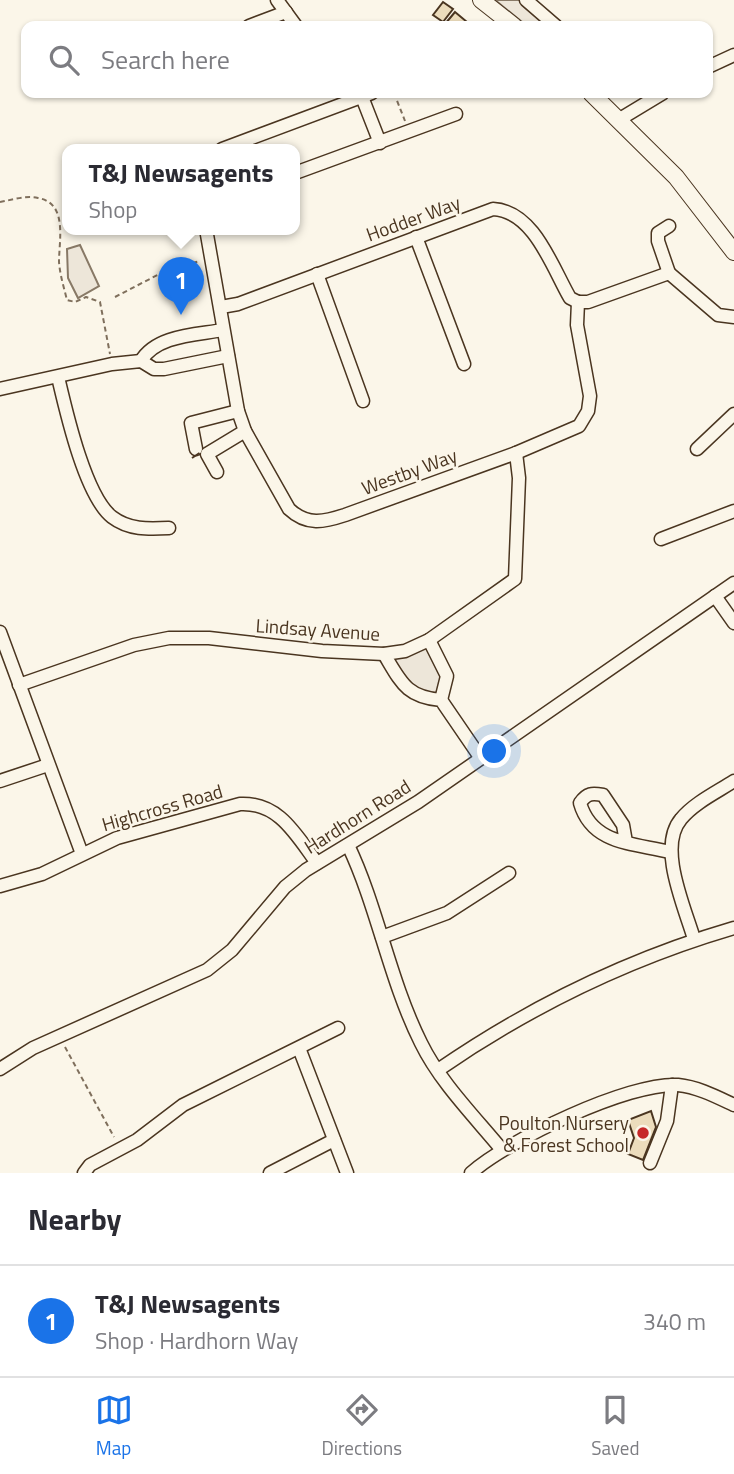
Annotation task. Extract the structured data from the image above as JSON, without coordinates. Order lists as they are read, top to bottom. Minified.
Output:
{"streets":{"street":["Hodder Way","Westby Way","Lindsay Avenue","Highcross Road","Hardhorn Road"]},"crossings":[["Hodder Way","Westby Way"],["Westby Way","Lindsay Avenue"],["Highcross Road","Hardhorn Road"]],"places":["Poulton Nursery & Forest School"],"page":{"search":"Search here","popup":["T&J Newsagents","Shop"],"pins":"1","heading":"Nearby","list":[{"mark":"1","name":"T&J Newsagents","note":"Shop · Hardhorn Way","value":"340 m"}],"nav":["Map","Directions","Saved"]}}
